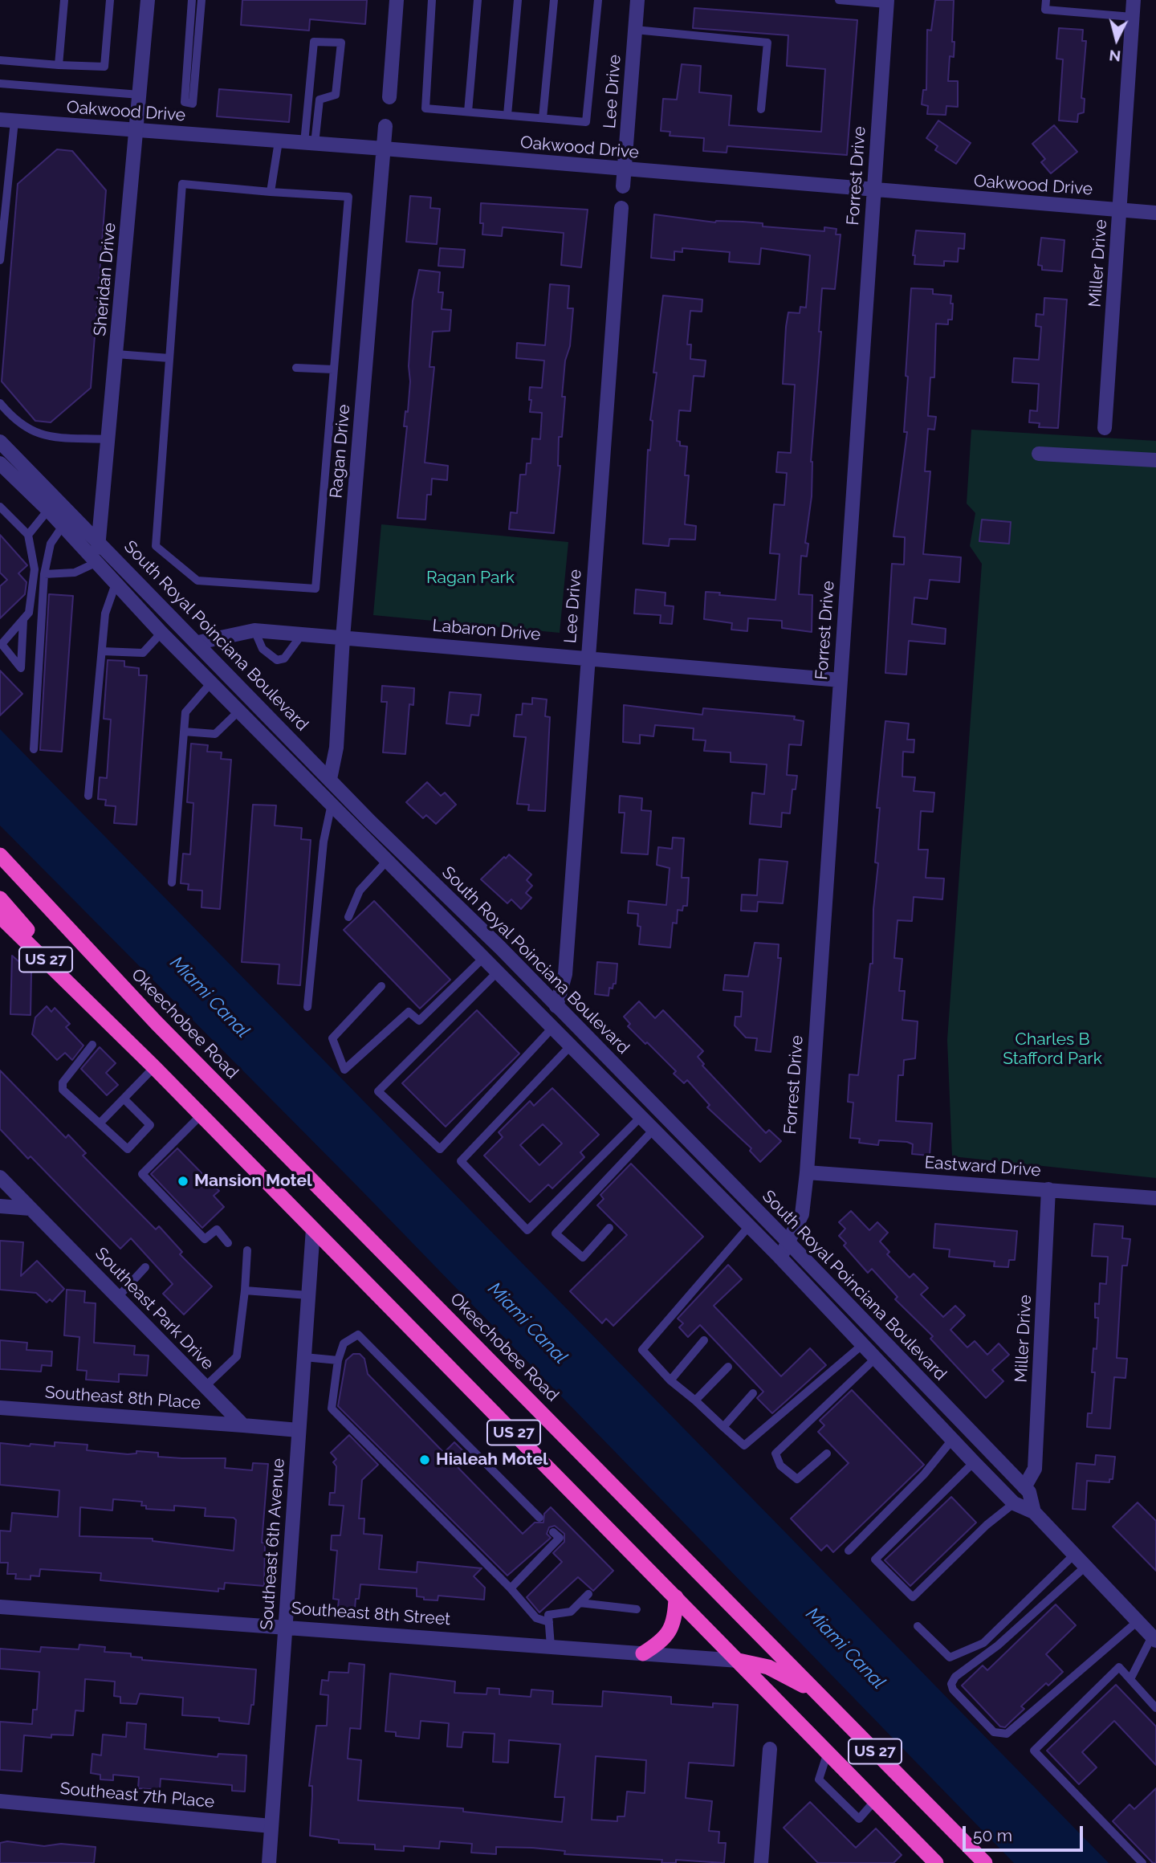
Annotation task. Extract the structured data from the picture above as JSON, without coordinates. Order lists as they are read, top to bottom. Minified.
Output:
{"streets":{"highway":["US 27","Okeechobee Road"],"street":["Lee Drive","Oakwood Drive","Forrest Drive","Miller Drive","Sheridan Drive","Ragan Drive","Labaron Drive","South Royal Poinciana Boulevard","Eastward Drive","Southeast Park Drive","Southeast 8th Place","Southeast 6th Avenue","Southeast 8th Street","Southeast 7th Place"]},"crossings":[["Lee Drive","Oakwood Drive"],["Lee Drive","Labaron Drive"],["Lee Drive","South Royal Poinciana Boulevard"],["Oakwood Drive","Forrest Drive"],["Oakwood Drive","Miller Drive"],["Oakwood Drive","Sheridan Drive"],["Oakwood Drive","Ragan Drive"],["Forrest Drive","Labaron Drive"],["Forrest Drive","South Royal Poinciana Boulevard"],["Forrest Drive","Eastward Drive"],["Miller Drive","South Royal Poinciana Boulevard"],["Miller Drive","Eastward Drive"],["Sheridan Drive","South Royal Poinciana Boulevard"],["Ragan Drive","Labaron Drive"],["Ragan Drive","South Royal Poinciana Boulevard"],["Labaron Drive","South Royal Poinciana Boulevard"],["US 27","Southeast 6th Avenue"],["US 27","Southeast 8th Street"],["Southeast Park Drive","Southeast 8th Place"],["Southeast 6th Avenue","Southeast 8th Street"],["Southeast 6th Avenue","Southeast 7th Place"]],"water":["Miami Canal"],"parks":["Ragan Park","Charles B Stafford Park"],"places":["Mansion Motel","Hialeah Motel"],"scale_bar":"50 m","north":"bottom"}
